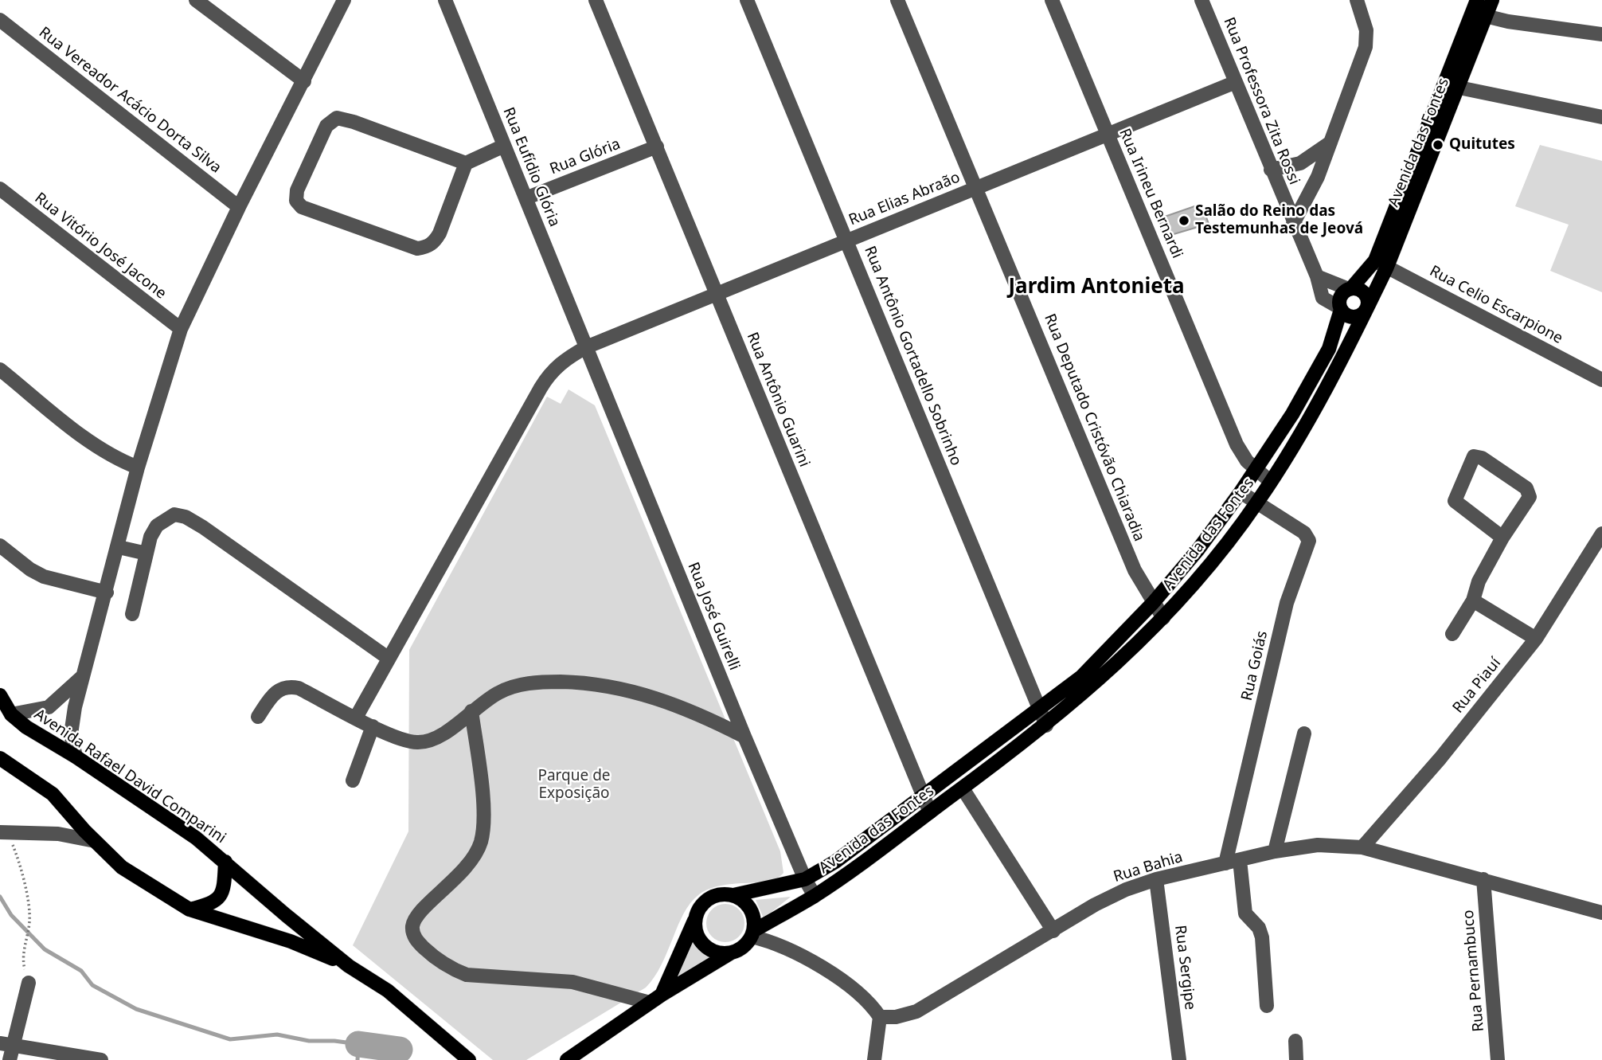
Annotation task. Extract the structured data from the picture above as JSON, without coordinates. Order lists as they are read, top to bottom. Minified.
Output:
{"streets":{"main road":["Avenida das Fontes","Avenida Rafael David Comparini"],"street":["Rua Vereador Acácio Dorta Silva","Rua Professora Zita Rossi","Rua Glória","Rua Eufídio Glória","Rua Irineu Bernardi","Rua Elias Abraão","Rua Vitório José Jacone","Rua Celio Escarpione","Rua Antônio Gortadello Sobrinho","Rua Antônio Guarini","Rua Deputado Cristóvão Chiaradia","Rua José Guirelli","Rua Goiás","Rua Piauí","Rua Bahia","Rua Sergipe","Rua Pernambuco"]},"crossings":[["Rua Professora Zita Rossi","Avenida das Fontes"],["Rua Professora Zita Rossi","Rua Elias Abraão"],["Avenida das Fontes","Rua Irineu Bernardi"],["Avenida das Fontes","Rua Celio Escarpione"],["Avenida das Fontes","Rua Antônio Gortadello Sobrinho"],["Avenida das Fontes","Rua Antônio Guarini"],["Avenida das Fontes","Rua Deputado Cristóvão Chiaradia"],["Avenida das Fontes","Rua José Guirelli"],["Avenida das Fontes","Rua Goiás"],["Rua Glória","Rua Eufídio Glória"],["Rua Glória","Rua Antônio Guarini"],["Rua Eufídio Glória","Rua Elias Abraão"],["Rua Eufídio Glória","Rua José Guirelli"],["Rua Irineu Bernardi","Rua Elias Abraão"],["Rua Elias Abraão","Rua Antônio Gortadello Sobrinho"],["Rua Elias Abraão","Rua Antônio Guarini"],["Rua Elias Abraão","Rua Deputado Cristóvão Chiaradia"],["Rua Elias Abraão","Rua José Guirelli"],["Rua Goiás","Rua Bahia"],["Rua Piauí","Rua Bahia"],["Rua Bahia","Rua Sergipe"],["Rua Bahia","Rua Pernambuco"]],"districts":["Jardim Antonieta"],"parks":["Parque de Exposição"],"places":["Quitutes","Salão do Reino das Testemunhas de Jeová"]}
